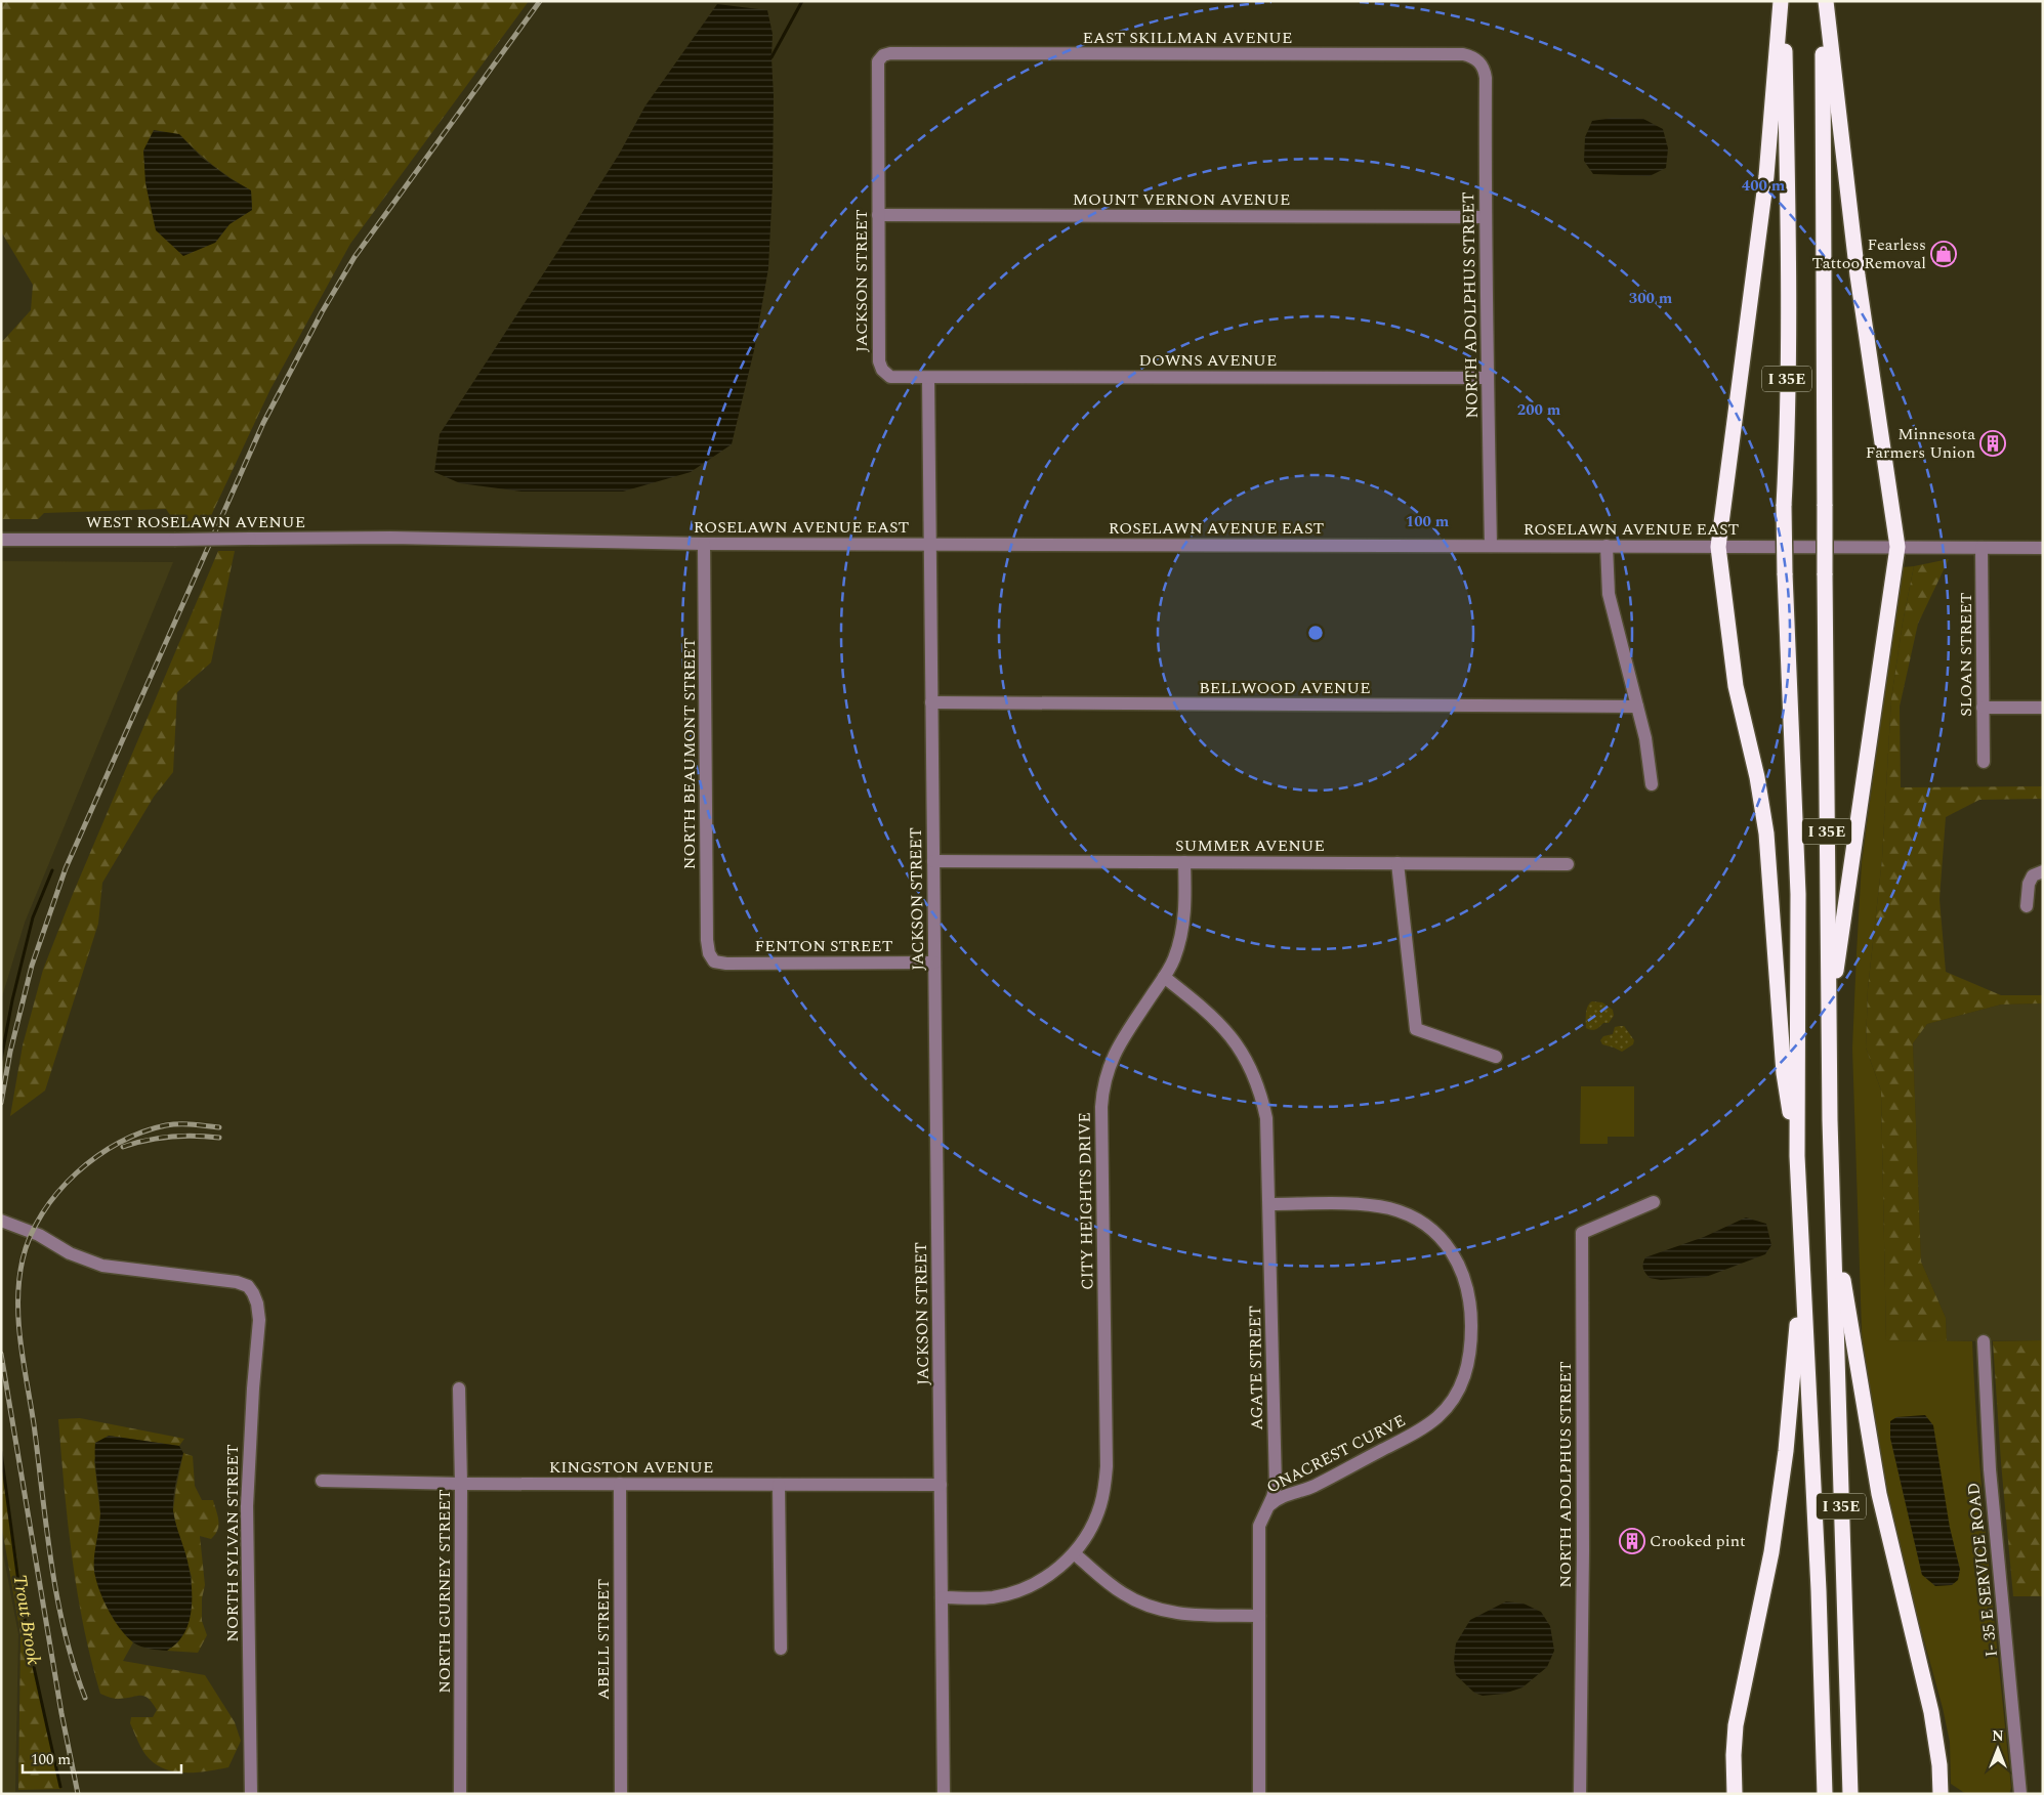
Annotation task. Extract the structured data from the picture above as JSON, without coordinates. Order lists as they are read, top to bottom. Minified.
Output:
{"streets":{"highway":["I 35E"],"street":["EAST SKILLMAN AVENUE","MOUNT VERNON AVENUE","JACKSON STREET","NORTH ADOLPHUS STREET","DOWNS AVENUE","WEST ROSELAWN AVENUE","ROSELAWN AVENUE EAST","SLOAN STREET","BELLWOOD AVENUE","NORTH BEAUMONT STREET","SUMMER AVENUE","FENTON STREET","CITY HEIGHTS DRIVE","AGATE STREET","ONACREST CURVE","KINGSTON AVENUE","NORTH SYLVAN STREET","I- 35 E SERVICE ROAD","NORTH GURNEY STREET","ABELL STREET"]},"crossings":[["EAST SKILLMAN AVENUE","JACKSON STREET"],["EAST SKILLMAN AVENUE","NORTH ADOLPHUS STREET"],["MOUNT VERNON AVENUE","JACKSON STREET"],["MOUNT VERNON AVENUE","NORTH ADOLPHUS STREET"],["JACKSON STREET","DOWNS AVENUE"],["JACKSON STREET","ROSELAWN AVENUE EAST"],["JACKSON STREET","BELLWOOD AVENUE"],["JACKSON STREET","SUMMER AVENUE"],["JACKSON STREET","FENTON STREET"],["JACKSON STREET","KINGSTON AVENUE"],["NORTH ADOLPHUS STREET","DOWNS AVENUE"],["NORTH ADOLPHUS STREET","ROSELAWN AVENUE EAST"],["WEST ROSELAWN AVENUE","ROSELAWN AVENUE EAST"],["ROSELAWN AVENUE EAST","SLOAN STREET"],["ROSELAWN AVENUE EAST","NORTH BEAUMONT STREET"],["NORTH BEAUMONT STREET","FENTON STREET"],["SUMMER AVENUE","CITY HEIGHTS DRIVE"],["CITY HEIGHTS DRIVE","AGATE STREET"],["AGATE STREET","ONACREST CURVE"],["KINGSTON AVENUE","NORTH GURNEY STREET"],["KINGSTON AVENUE","ABELL STREET"]],"water":["Trout Brook"],"places":{"shop":["Fearless Tattoo Removal"],"building":["Minnesota Farmers Union","Crooked pint"]},"scale_bar":"100 m","north":"top","rings":["400 m","300 m","200 m","100 m"]}
